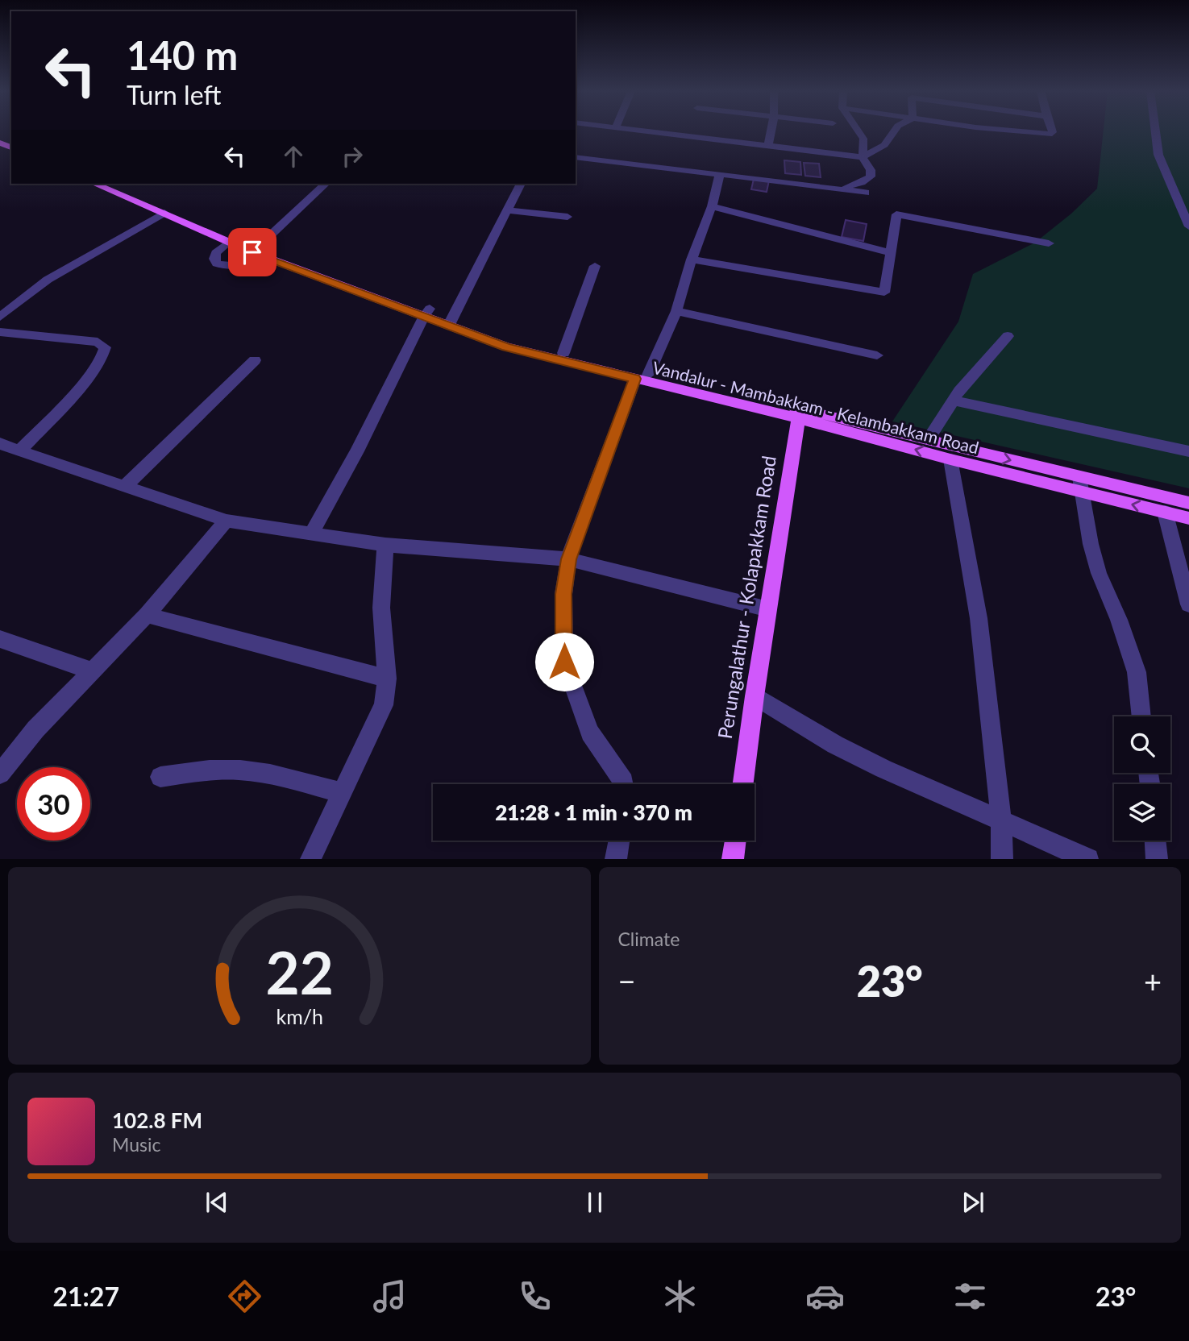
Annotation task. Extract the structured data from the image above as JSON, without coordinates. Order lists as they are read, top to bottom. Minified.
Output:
{"streets":{"main road":["Vandalur - Mambakkam - Kelambakkam Road","Perungalathur - Kolapakkam Road"]},"crossings":[["Vandalur - Mambakkam - Kelambakkam Road","Perungalathur - Kolapakkam Road"]],"page":{"turn":["140 m","Turn left"],"limit":"30","trip":"21:28 · 1 min · 370 m","tile":"Climate","heat":["−","23°","+"],"song":["102.8 FM","Music"],"tabs":["21:27","23°"],"gauge":["22","km/h"]}}
